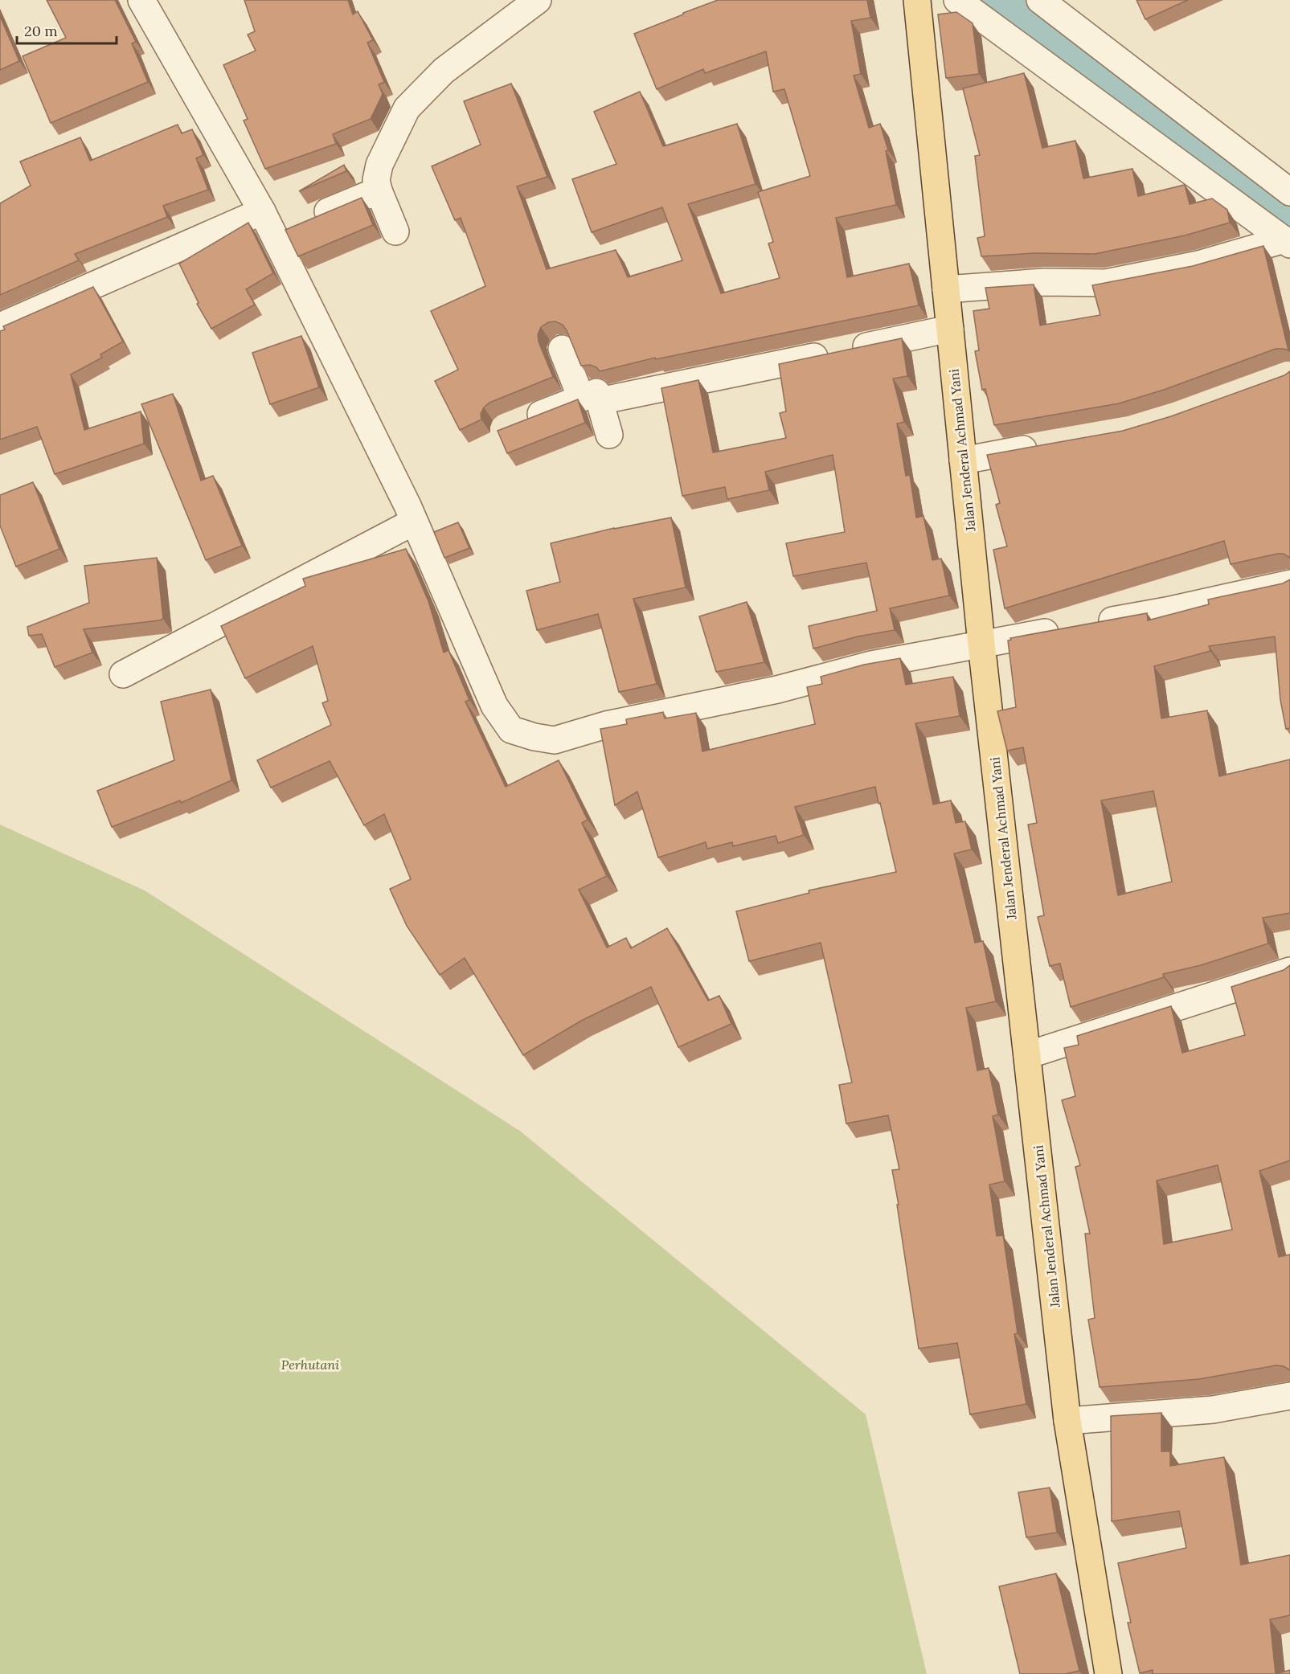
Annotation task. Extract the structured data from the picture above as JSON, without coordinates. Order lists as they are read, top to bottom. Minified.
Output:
{"streets":{"main road":["Jalan Jenderal Achmad Yani"]},"parks":["Perhutani"],"scale_bar":"20 m"}
